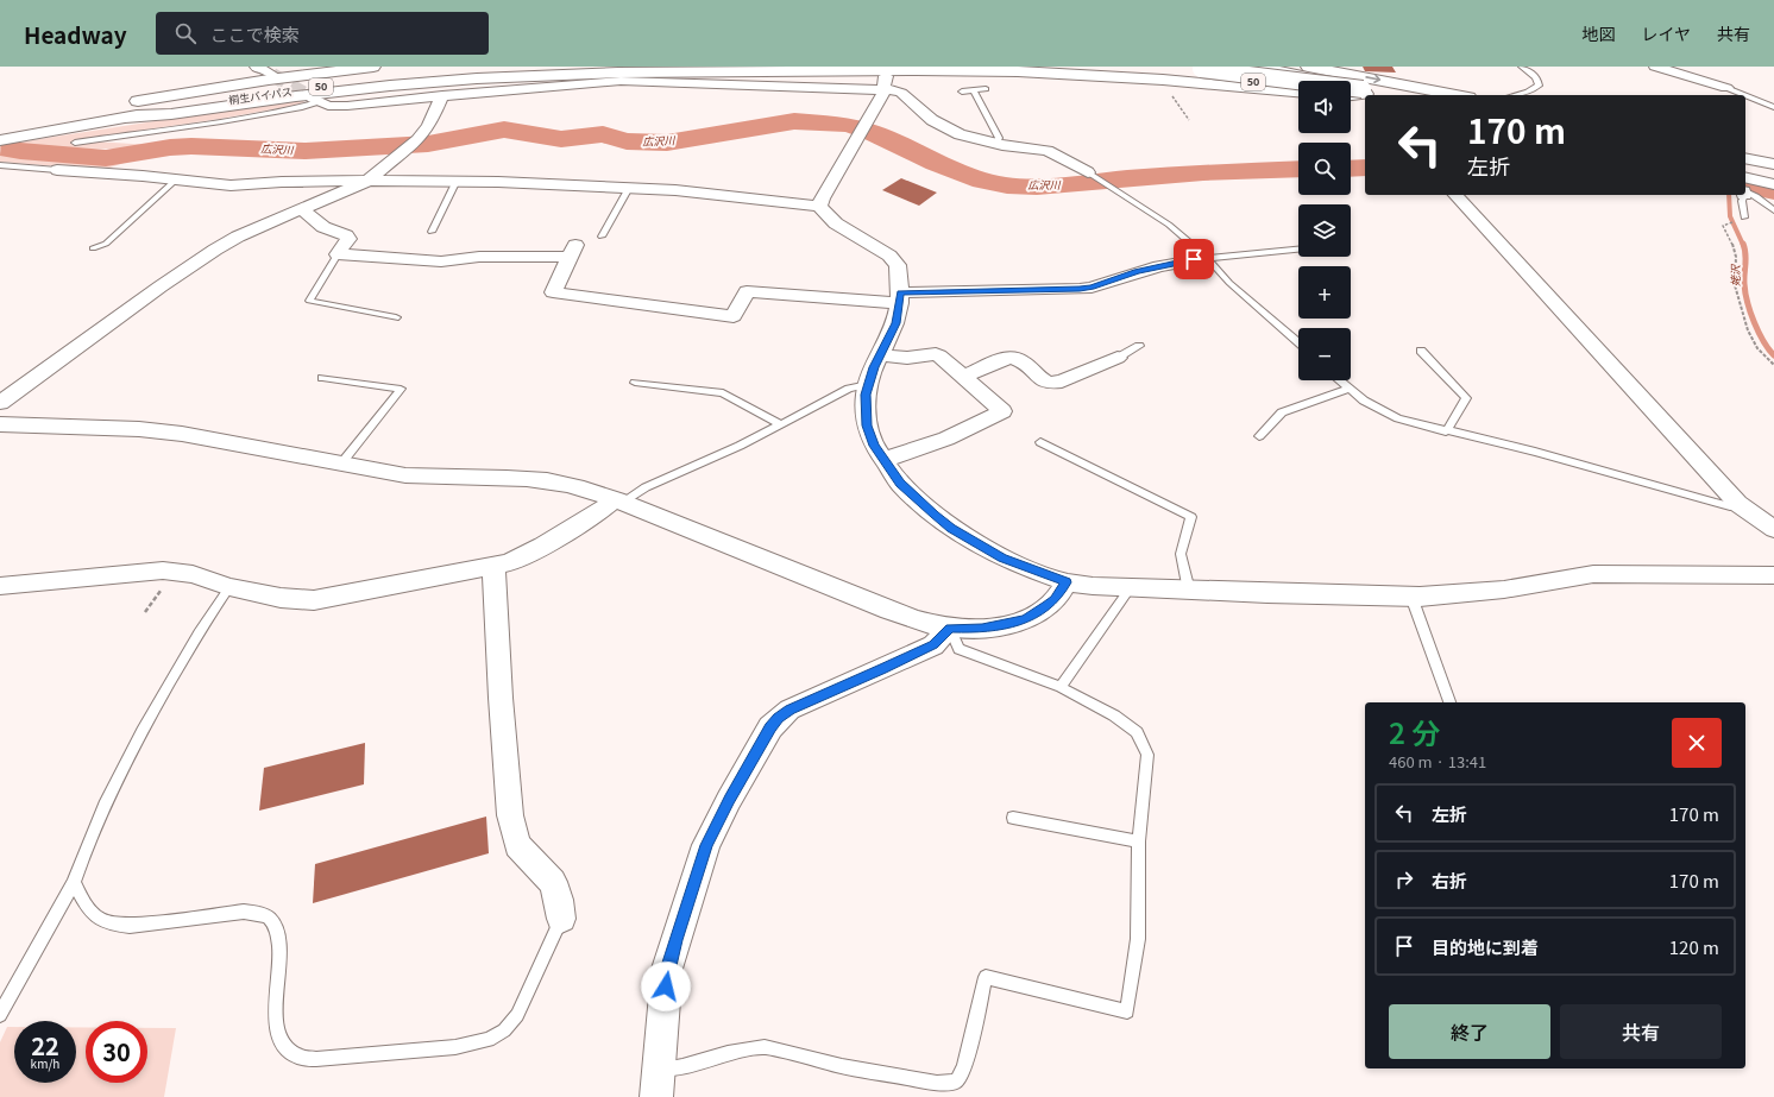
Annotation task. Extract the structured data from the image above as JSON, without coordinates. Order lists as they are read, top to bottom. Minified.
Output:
{"streets":{"highway":["50","桐生バイパス"]},"crossings":[["50","桐生バイパス"]],"water":["広沢川","姥沢"],"page":{"header":"Headway","search":"ここで検索","nav":["地図","レイヤ","共有"],"map_buttons":["+","−"],"turn":["170 m","左折"],"heading":["2 分","460 m · 13:41"],"list":[{"name":"左折","value":"170 m"},{"name":"右折","value":"170 m"},{"name":"目的地に到着","value":"120 m"}],"buttons":["終了","共有"],"speed":"22 km/h","limit":"30"}}
